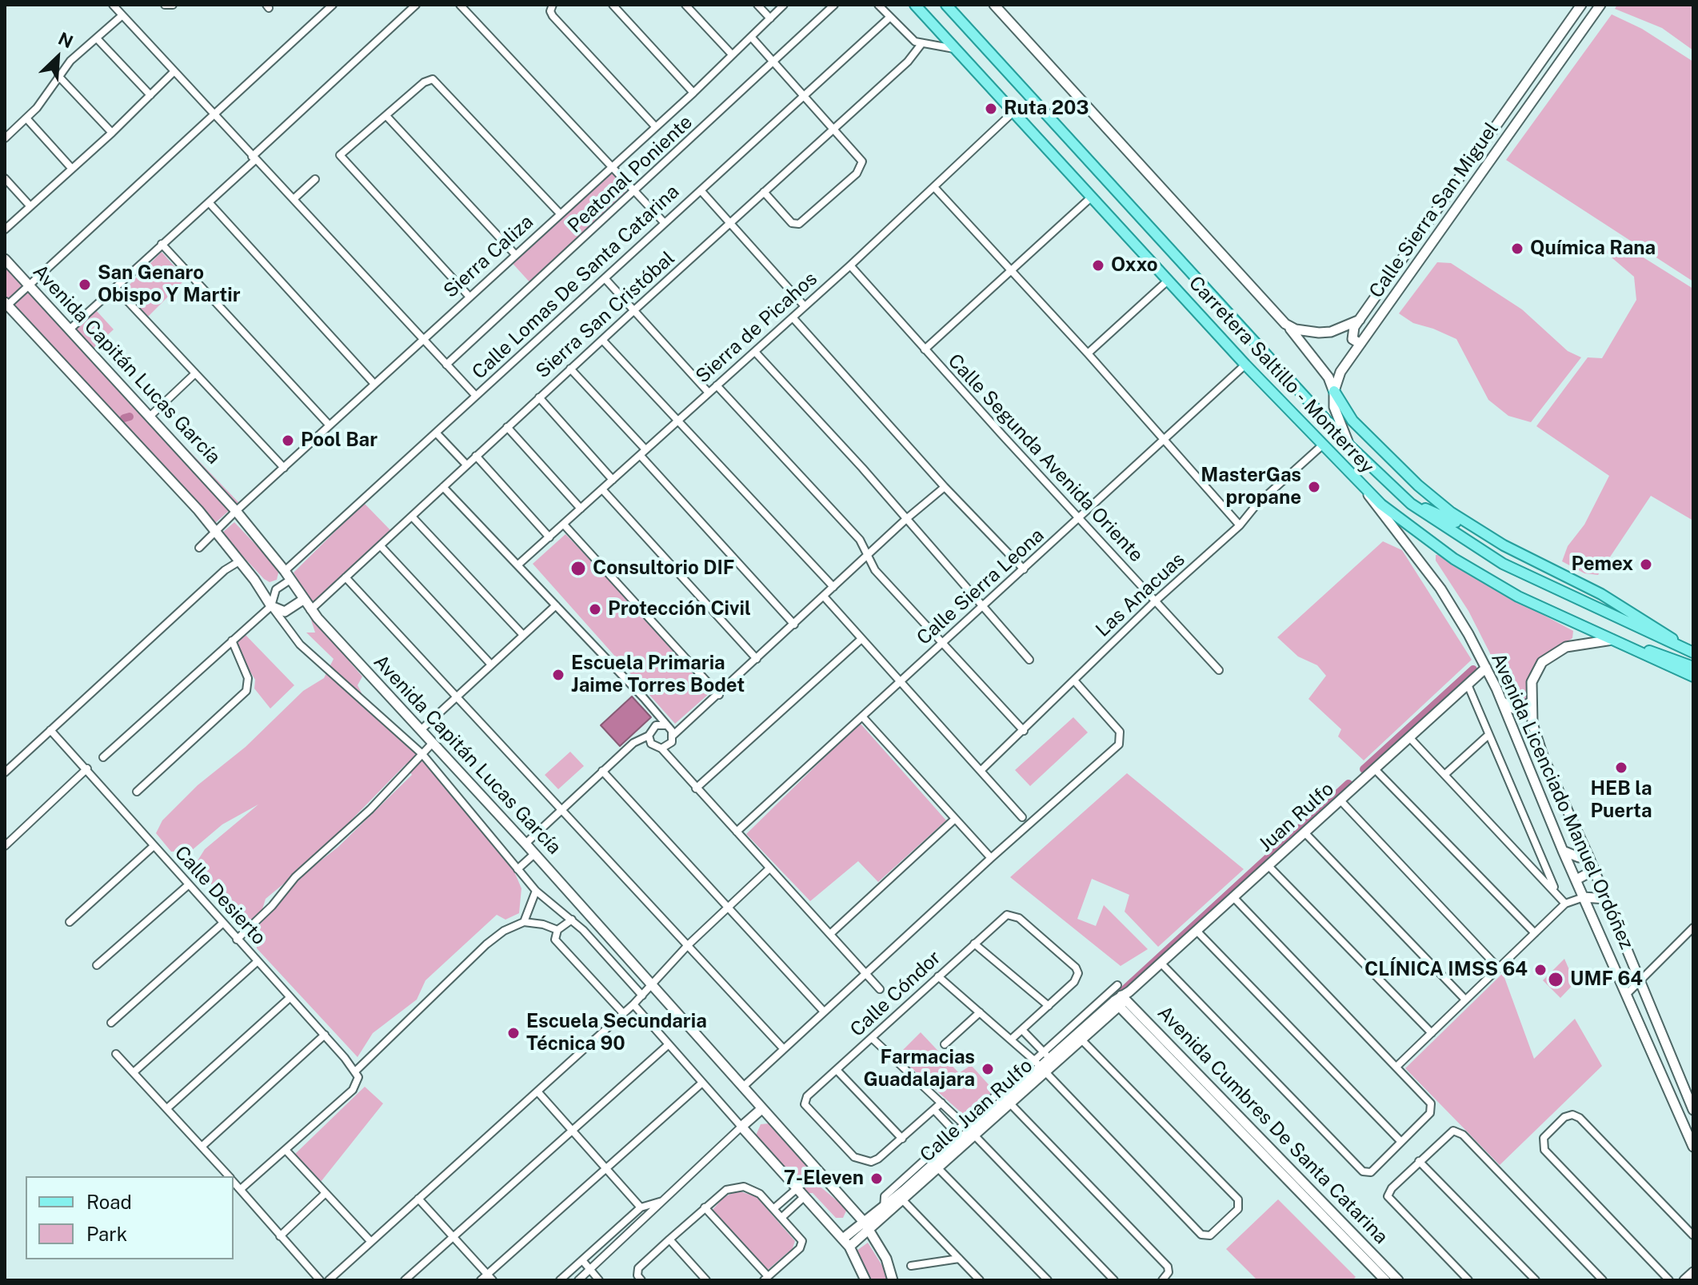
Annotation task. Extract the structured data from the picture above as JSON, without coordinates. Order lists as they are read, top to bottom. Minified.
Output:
{"streets":{"main road":["Carretera Saltillo - Monterrey"],"street":["Peatonal Poniente","Calle Sierra San Miguel","Sierra Caliza","Calle Lomas De Santa Catarina","Sierra San Cristóbal","Sierra de Picahos","Avenida Capitán Lucas García","Calle Segunda Avenida Oriente","Calle Sierra Leona","Las Anacuas","Avenida Licenciado Manuel Ordóñez","Juan Rulfo","Calle Desierto","Calle Cóndor","Calle Juan Rulfo","Avenida Cumbres De Santa Catarina"]},"crossings":[["Sierra Caliza","Avenida Capitán Lucas García"],["Calle Lomas De Santa Catarina","Avenida Capitán Lucas García"],["Sierra San Cristóbal","Avenida Capitán Lucas García"],["Sierra de Picahos","Carretera Saltillo - Monterrey"],["Sierra de Picahos","Calle Segunda Avenida Oriente"],["Avenida Capitán Lucas García","Calle Juan Rulfo"],["Carretera Saltillo - Monterrey","Calle Sierra Leona"],["Carretera Saltillo - Monterrey","Las Anacuas"],["Carretera Saltillo - Monterrey","Avenida Licenciado Manuel Ordóñez"],["Calle Segunda Avenida Oriente","Calle Sierra Leona"],["Calle Segunda Avenida Oriente","Las Anacuas"],["Avenida Licenciado Manuel Ordóñez","Juan Rulfo"],["Juan Rulfo","Calle Juan Rulfo"],["Juan Rulfo","Avenida Cumbres De Santa Catarina"],["Calle Juan Rulfo","Avenida Cumbres De Santa Catarina"]],"places":["Ruta 203","Química Rana","Oxxo","San Genaro Obispo Y Martir","Pool Bar","MasterGas propane","Pemex","Consultorio DIF","Protección Civil","Escuela Primaria Jaime Torres Bodet","HEB la Puerta","CLÍNICA IMSS 64","UMF 64","Escuela Secundaria Técnica 90","Farmacias Guadalajara","7-Eleven"],"legend":["Road","Park"],"north":"top right"}
